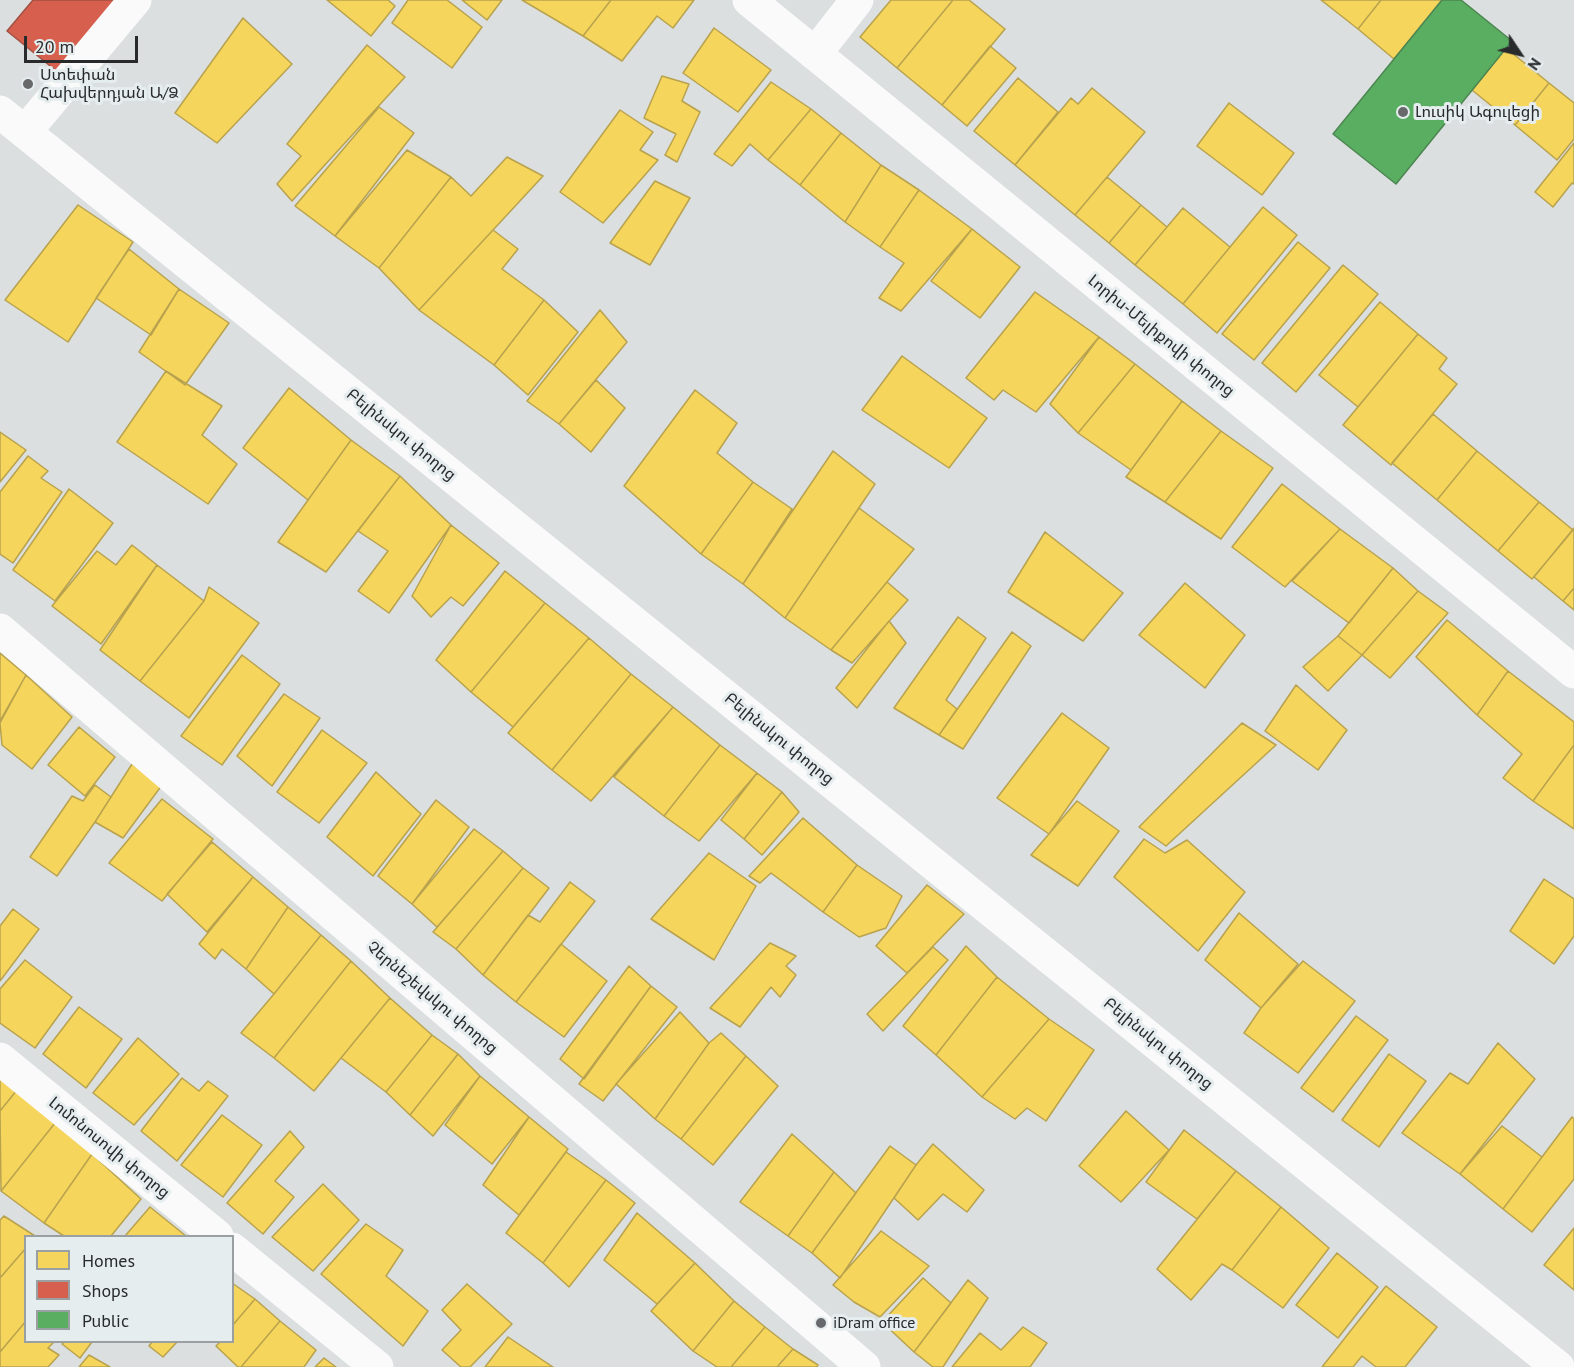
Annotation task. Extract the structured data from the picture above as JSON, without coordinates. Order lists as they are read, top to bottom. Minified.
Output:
{"streets":{"street":["Լորիս-Մելիքովի փողոց","Բելինսկու փողոց","Չերնեշեվսկու փողոց","Լոմոնոսովի փողոց"]},"places":["Ստեփան Հախվերդյան Ա/Ձ","Լուսիկ Ագուլեցի","iDram office"],"legend":["Homes","Shops","Public"],"scale_bar":"20 m","north":"bottom right"}
